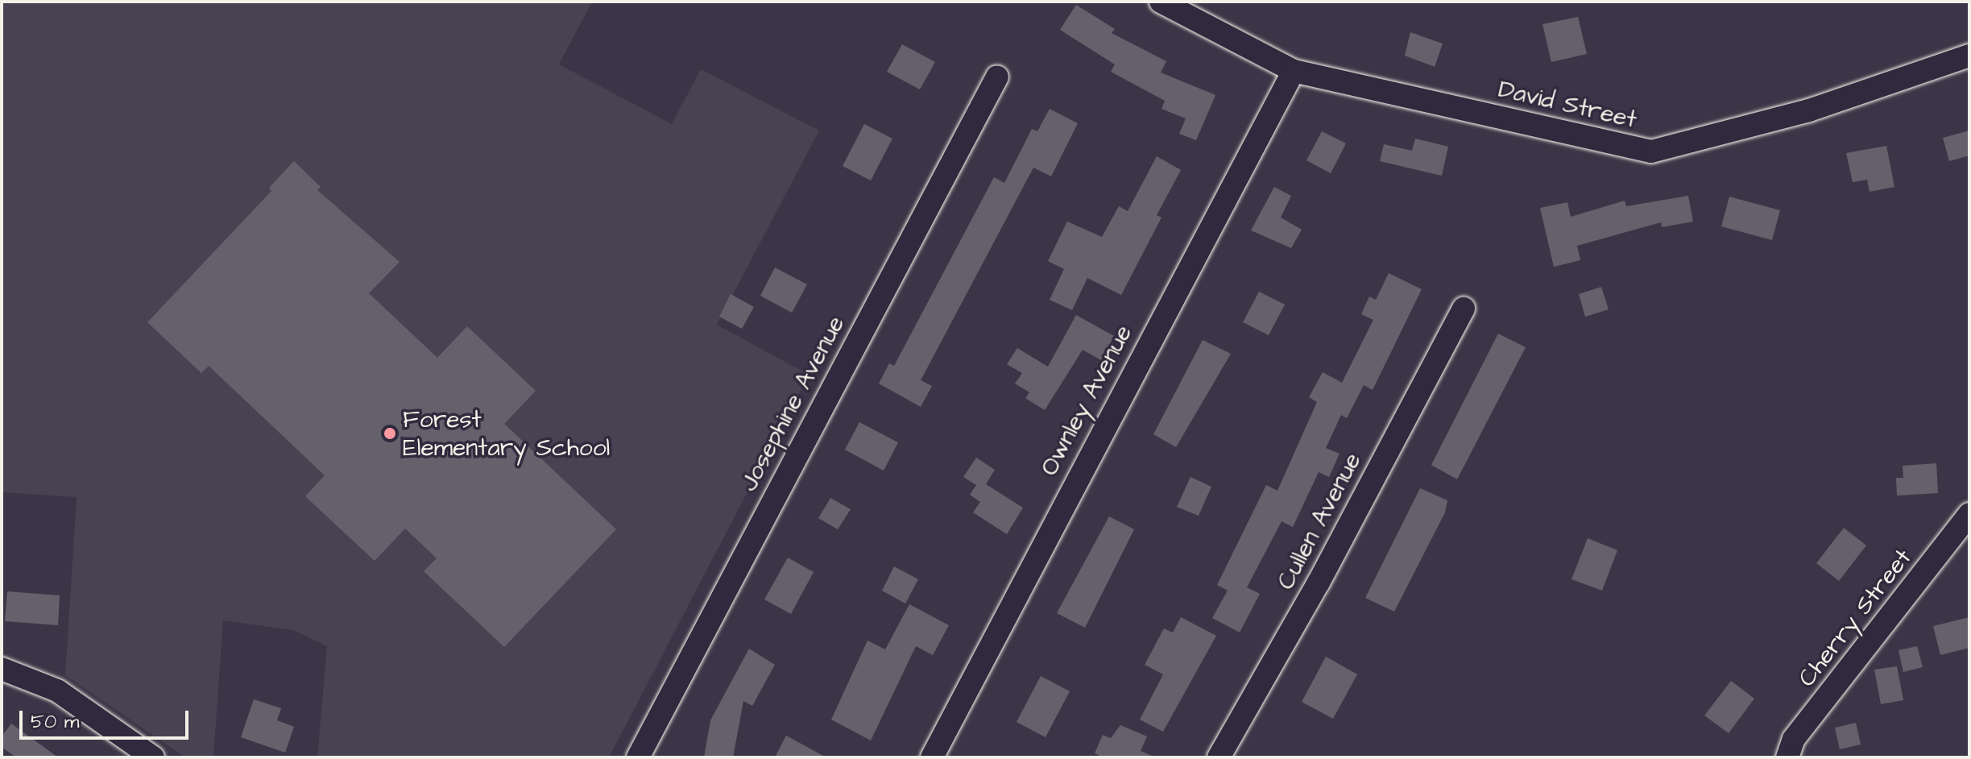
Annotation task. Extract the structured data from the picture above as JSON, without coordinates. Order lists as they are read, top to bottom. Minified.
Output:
{"streets":{"street":["David Street","Ownley Avenue","Josephine Avenue","Cullen Avenue","Cherry Street"]},"crossings":[["David Street","Ownley Avenue"]],"places":["Forest Elementary School"],"scale_bar":"50 m"}
